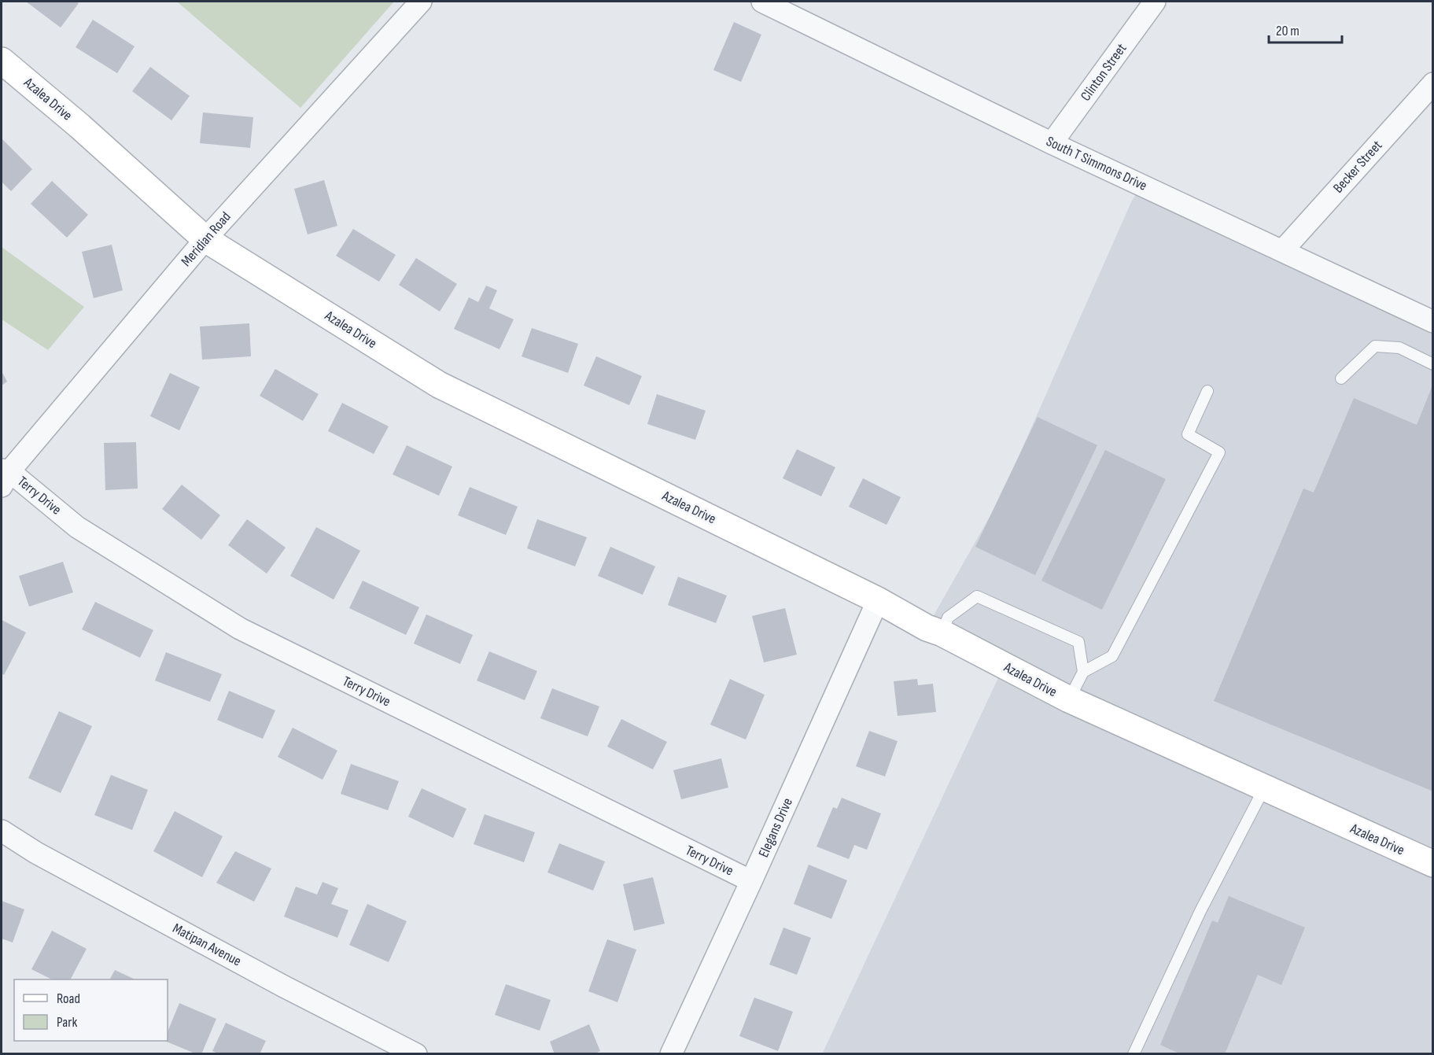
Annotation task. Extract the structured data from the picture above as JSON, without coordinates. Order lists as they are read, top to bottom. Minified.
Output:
{"streets":{"street":["Clinton Street","Azalea Drive","South T Simmons Drive","Becker Street","Meridian Road","Terry Drive","Elegans Drive","Matipan Avenue"]},"crossings":[["Clinton Street","South T Simmons Drive"],["Azalea Drive","Meridian Road"],["Azalea Drive","Elegans Drive"],["South T Simmons Drive","Becker Street"],["Meridian Road","Terry Drive"],["Terry Drive","Elegans Drive"]],"legend":["Road","Park"],"scale_bar":"20 m"}
